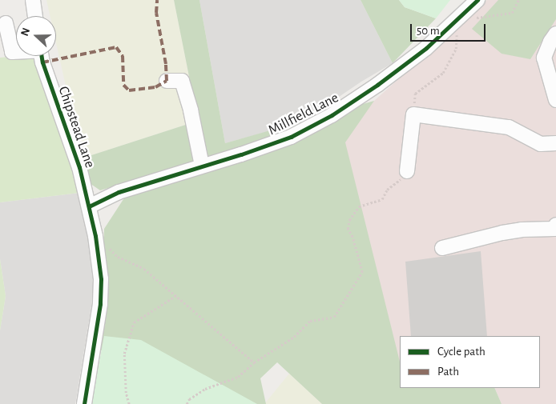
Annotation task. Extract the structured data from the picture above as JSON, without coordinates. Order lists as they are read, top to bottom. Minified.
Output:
{"streets":{"street":["Millfield Lane","Chipstead Lane"]},"crossings":[["Millfield Lane","Chipstead Lane"]],"legend":["Cycle path","Path"],"scale_bar":"50 m","north":"left"}
